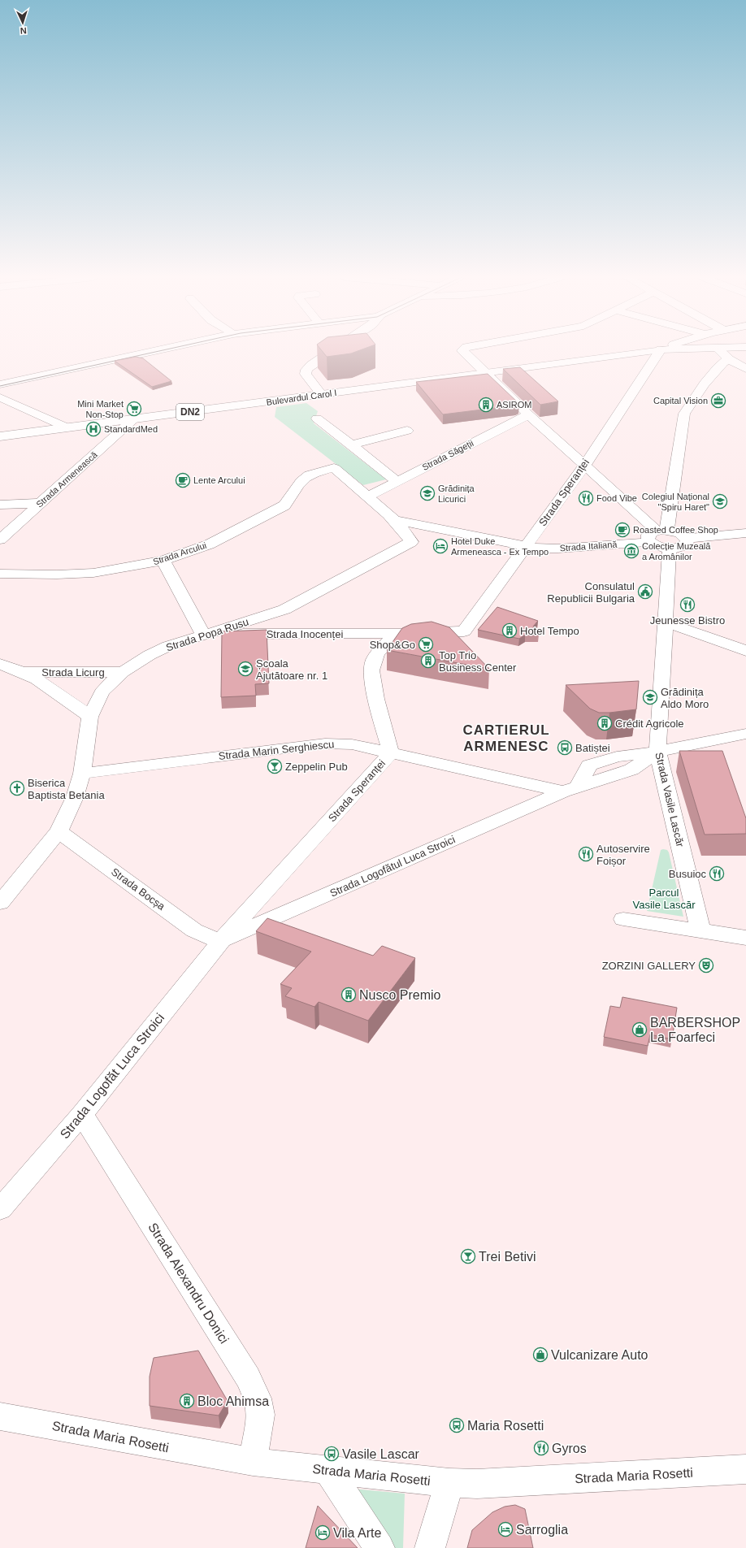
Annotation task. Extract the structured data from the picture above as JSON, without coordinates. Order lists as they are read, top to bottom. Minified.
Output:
{"streets":{"street":["Bulevardul Carol I","DN2","Strada Săgeții","Strada Armenească","Strada Speranței","Strada Italiană","Strada Arcului","Strada Inocenței","Strada Popa Rusu","Strada Licurg","Strada Marin Serghiescu","Strada Vasile Lascăr","Strada Logofătul Luca Stroici","Strada Bocșa","Strada Logofăt Luca Stroici","Strada Alexandru Donici","Strada Maria Rosetti"]},"crossings":[["Bulevardul Carol I","DN2"],["Bulevardul Carol I","Strada Armenească"],["Bulevardul Carol I","Strada Speranței"],["DN2","Strada Speranței"],["Strada Săgeții","Strada Arcului"],["Strada Speranței","Strada Italiană"],["Strada Speranței","Strada Inocenței"],["Strada Speranței","Strada Marin Serghiescu"],["Strada Speranței","Strada Logofătul Luca Stroici"],["Strada Speranței","Strada Bocșa"],["Strada Speranței","Strada Logofăt Luca Stroici"],["Strada Italiană","Strada Popa Rusu"],["Strada Inocenței","Strada Popa Rusu"],["Strada Popa Rusu","Strada Licurg"],["Strada Popa Rusu","Strada Marin Serghiescu"],["Strada Popa Rusu","Strada Bocșa"],["Strada Marin Serghiescu","Strada Logofătul Luca Stroici"],["Strada Logofătul Luca Stroici","Strada Bocșa"],["Strada Logofătul Luca Stroici","Strada Logofăt Luca Stroici"],["Strada Bocșa","Strada Logofăt Luca Stroici"],["Strada Logofăt Luca Stroici","Strada Alexandru Donici"],["Strada Alexandru Donici","Strada Maria Rosetti"]],"districts":["CARTIERUL ARMENESC"],"parks":["Parcul Vasile Lascăr"],"places":{"office":["Capital Vision"],"building":["ASIROM","Hotel Tempo","Top Trio Business Center","Crédit Agricole","Nusco Premio","Bloc Ahimsa"],"supermarket":["Mini Market Non-Stop","Shop&Go"],"hospital":["StandardMed"],"cafe":["Lente Arcului","Roasted Coffee Shop"],"school or university":["Grădinița Licurici","Colegiul Național \"Spiru Haret\"","Școala Ajutătoare nr. 1","Grădinița Aldo Moro"],"restaurant":["Food Vibe","Jeunesse Bistro","Autoservire Foișor","Busuioc","Gyros"],"hotel":["Hotel Duke Armeneasca - Ex Tempo","Sarroglia","Vila Arte"],"museum":["Colecție Muzeală a Aromânilor"],"public building":["Consulatul Republicii Bulgaria"],"bus stop":["Batiștei","Maria Rosetti","Vasile Lascar"],"bar":["Zeppelin Pub","Trei Betivi"],"church":["Biserica Baptista Betania"],"theatre":["ZORZINI GALLERY"],"shop":["BARBERSHOP La Foarfeci","Vulcanizare Auto"]},"north":"bottom"}
